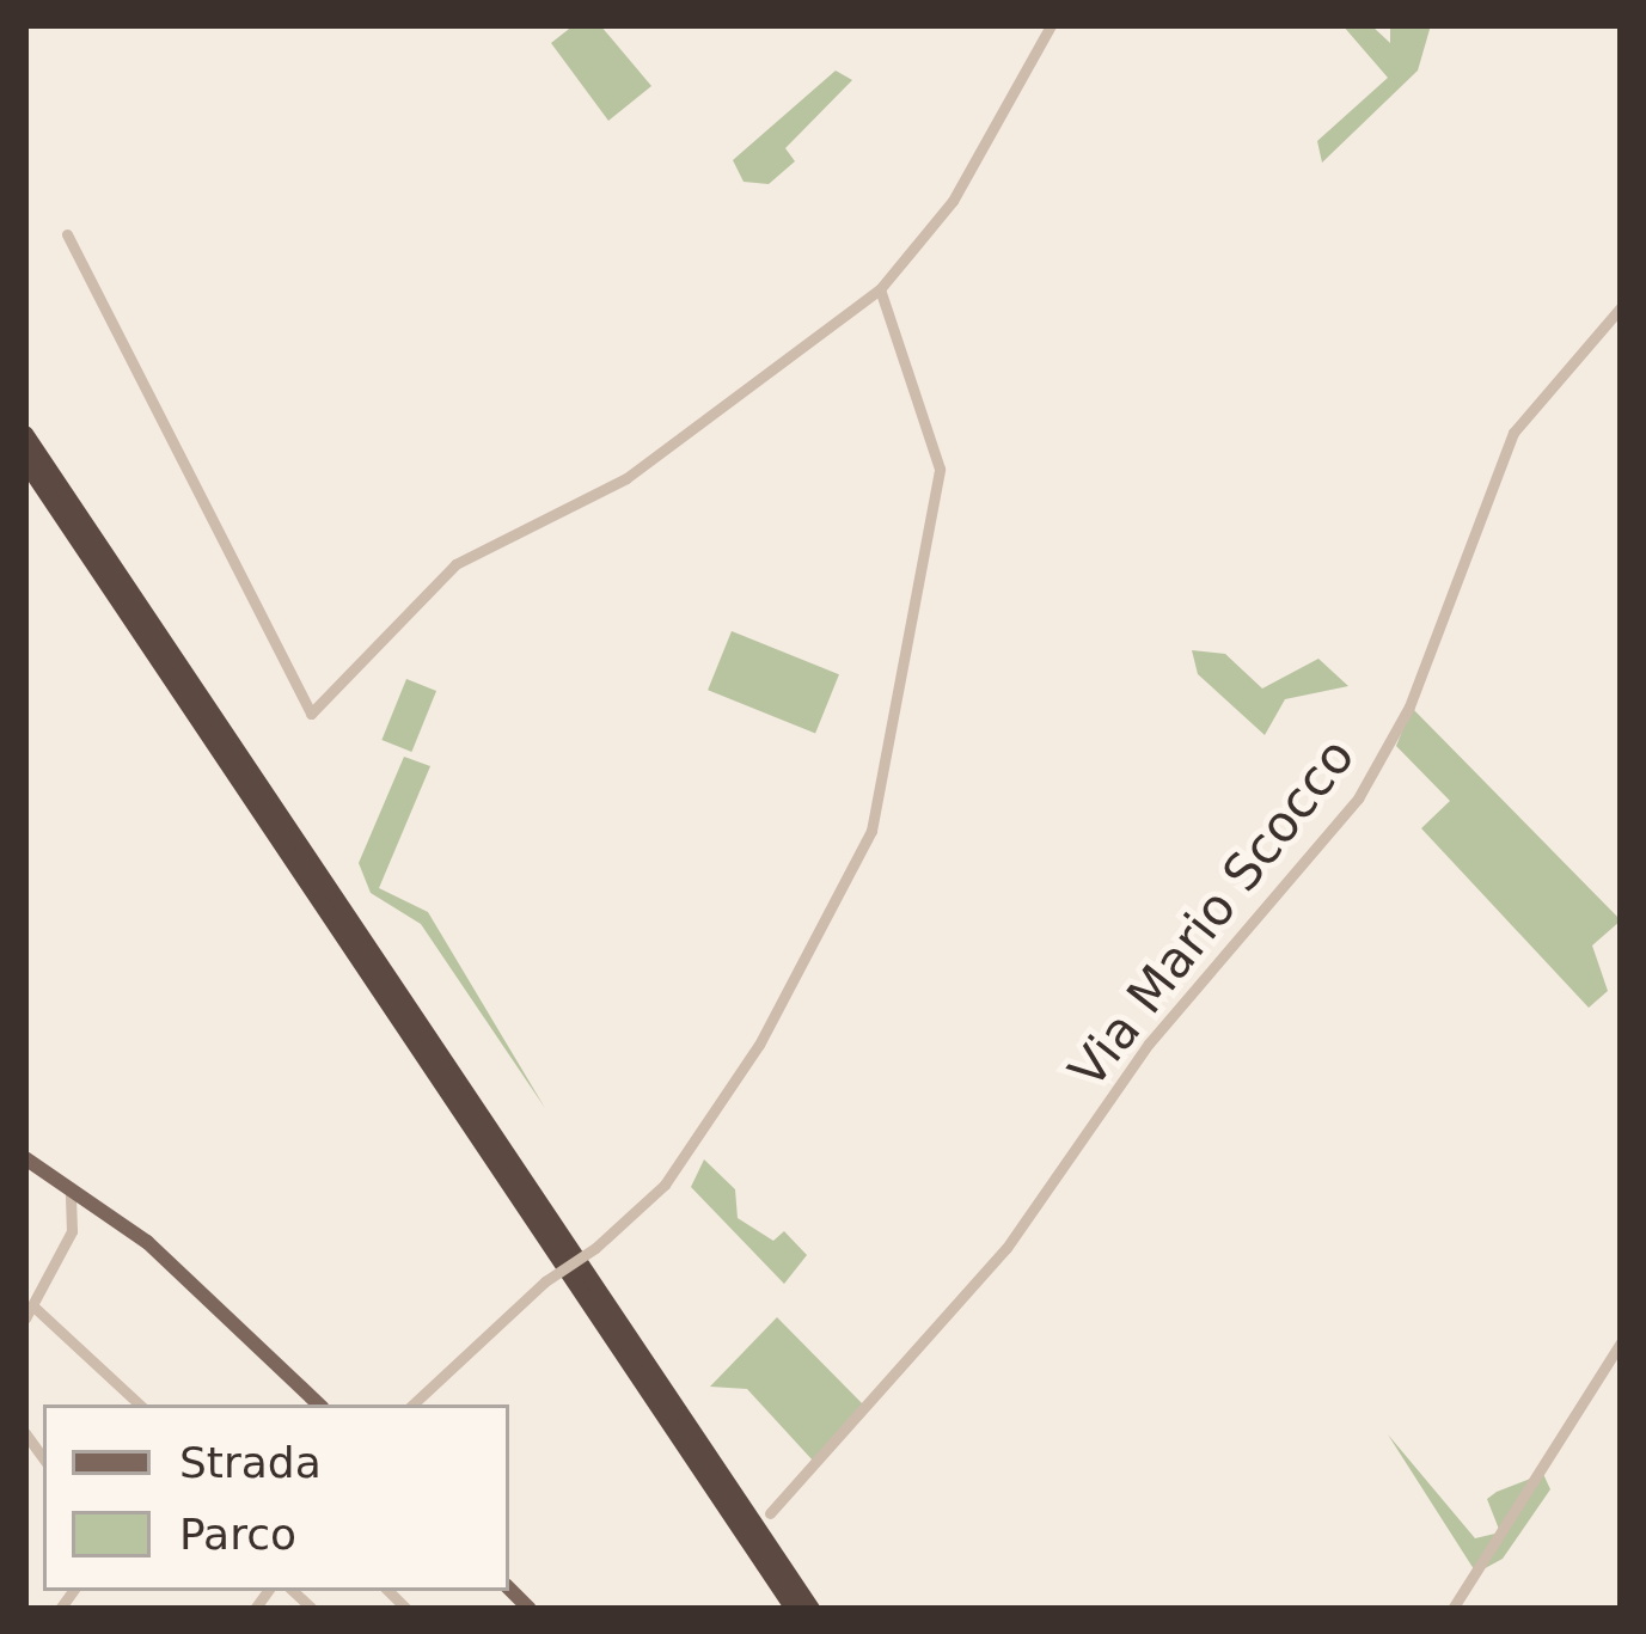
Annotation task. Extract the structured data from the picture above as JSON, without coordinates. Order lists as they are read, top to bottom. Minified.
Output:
{"streets":{"street":["Via Mario Scocco"]},"legend":["Strada","Parco"]}
